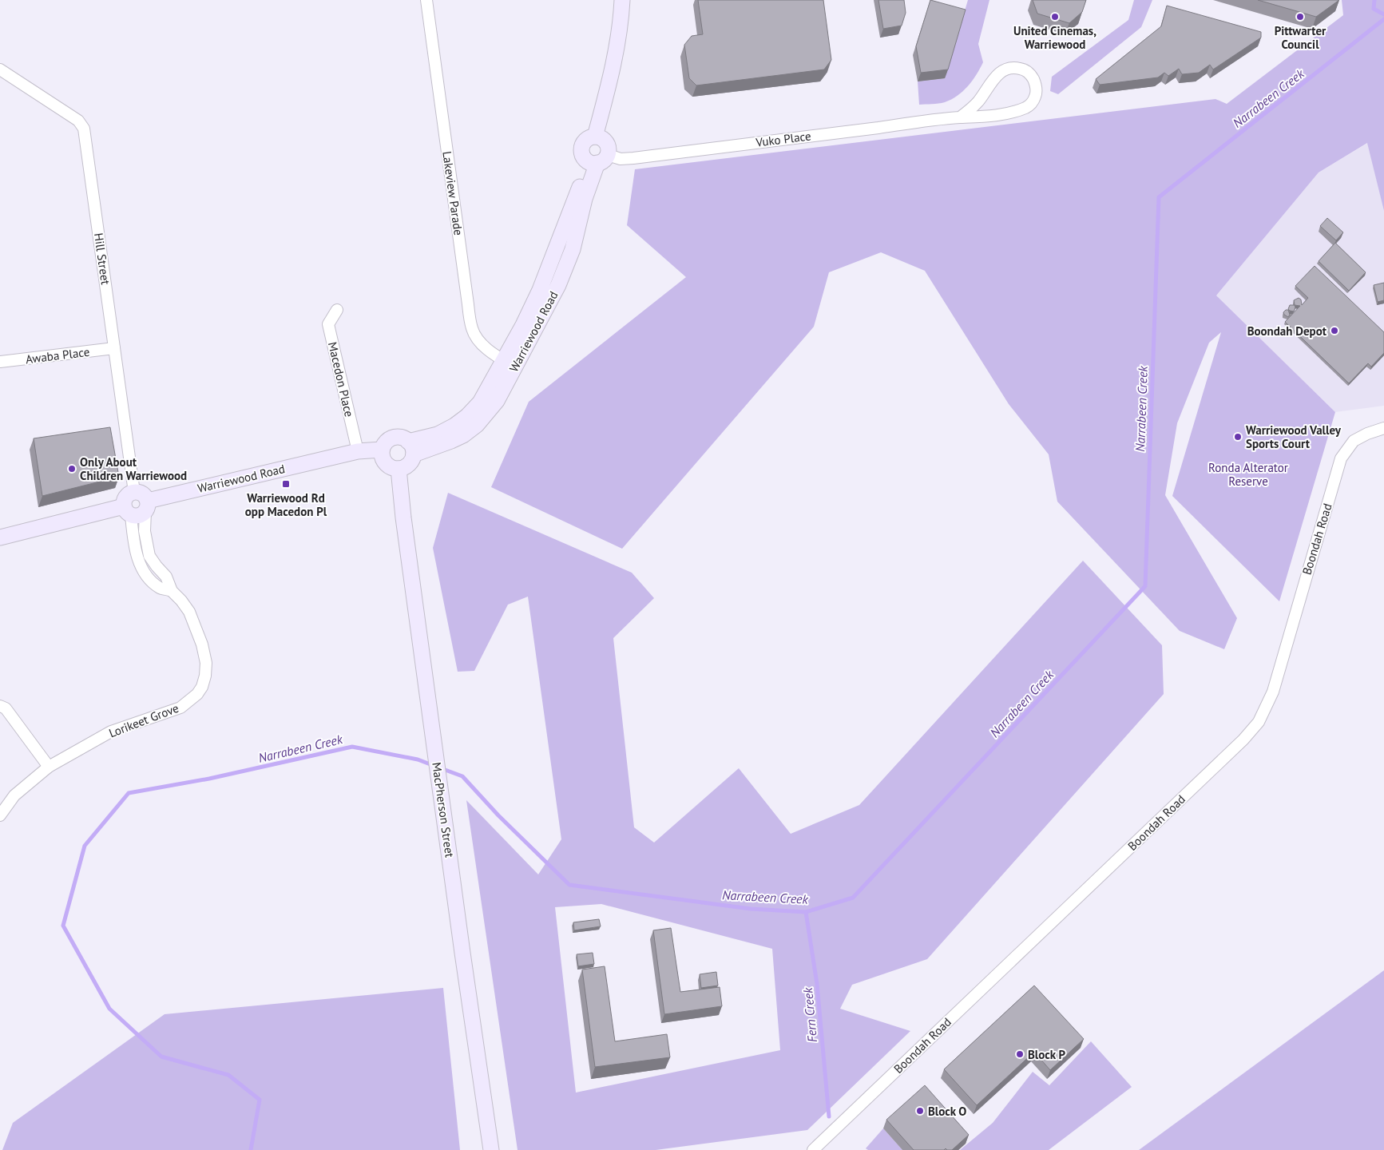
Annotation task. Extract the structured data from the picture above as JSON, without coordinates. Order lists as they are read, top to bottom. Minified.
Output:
{"streets":{"street":["Vuko Place","Lakeview Parade","Hill Street","Warriewood Road","Awaba Place","Macedon Place","Boondah Road","Lorikeet Grove","MacPherson Street"]},"crossings":[["Vuko Place","Warriewood Road"],["Lakeview Parade","Warriewood Road"],["Hill Street","Awaba Place"],["Warriewood Road","Macedon Place"],["Warriewood Road","Lorikeet Grove"],["Warriewood Road","MacPherson Street"]],"water":["Narrabeen Creek","Fern Creek"],"parks":["Ronda Alterator Reserve"],"places":{"other":["United Cinemas, Warriewood","Pittwarter Council","Boondah Depot","Warriewood Valley Sports Court","Only About Children Warriewood","Block P","Block O"],"transit":["Warriewood Rd opp Macedon Pl"]}}
